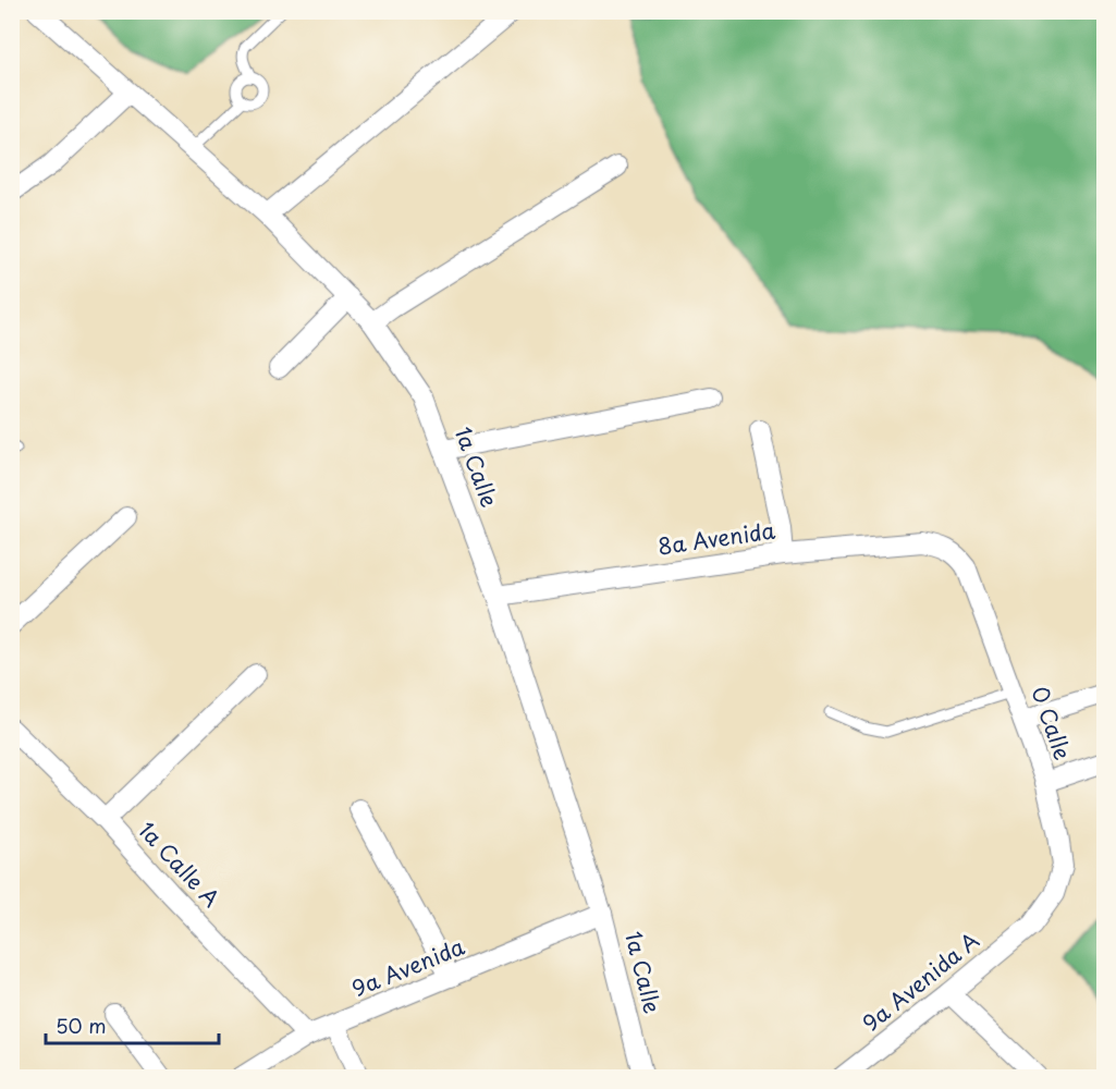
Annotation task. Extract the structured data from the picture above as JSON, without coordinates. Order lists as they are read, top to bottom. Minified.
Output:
{"streets":{"street":["1a Calle","8a Avenida","0 Calle","1a Calle A","9a Avenida","9a Avenida A"]},"crossings":[["1a Calle","8a Avenida"],["1a Calle","9a Avenida"],["8a Avenida","0 Calle"],["0 Calle","9a Avenida A"],["1a Calle A","9a Avenida"]],"scale_bar":"50 m"}
